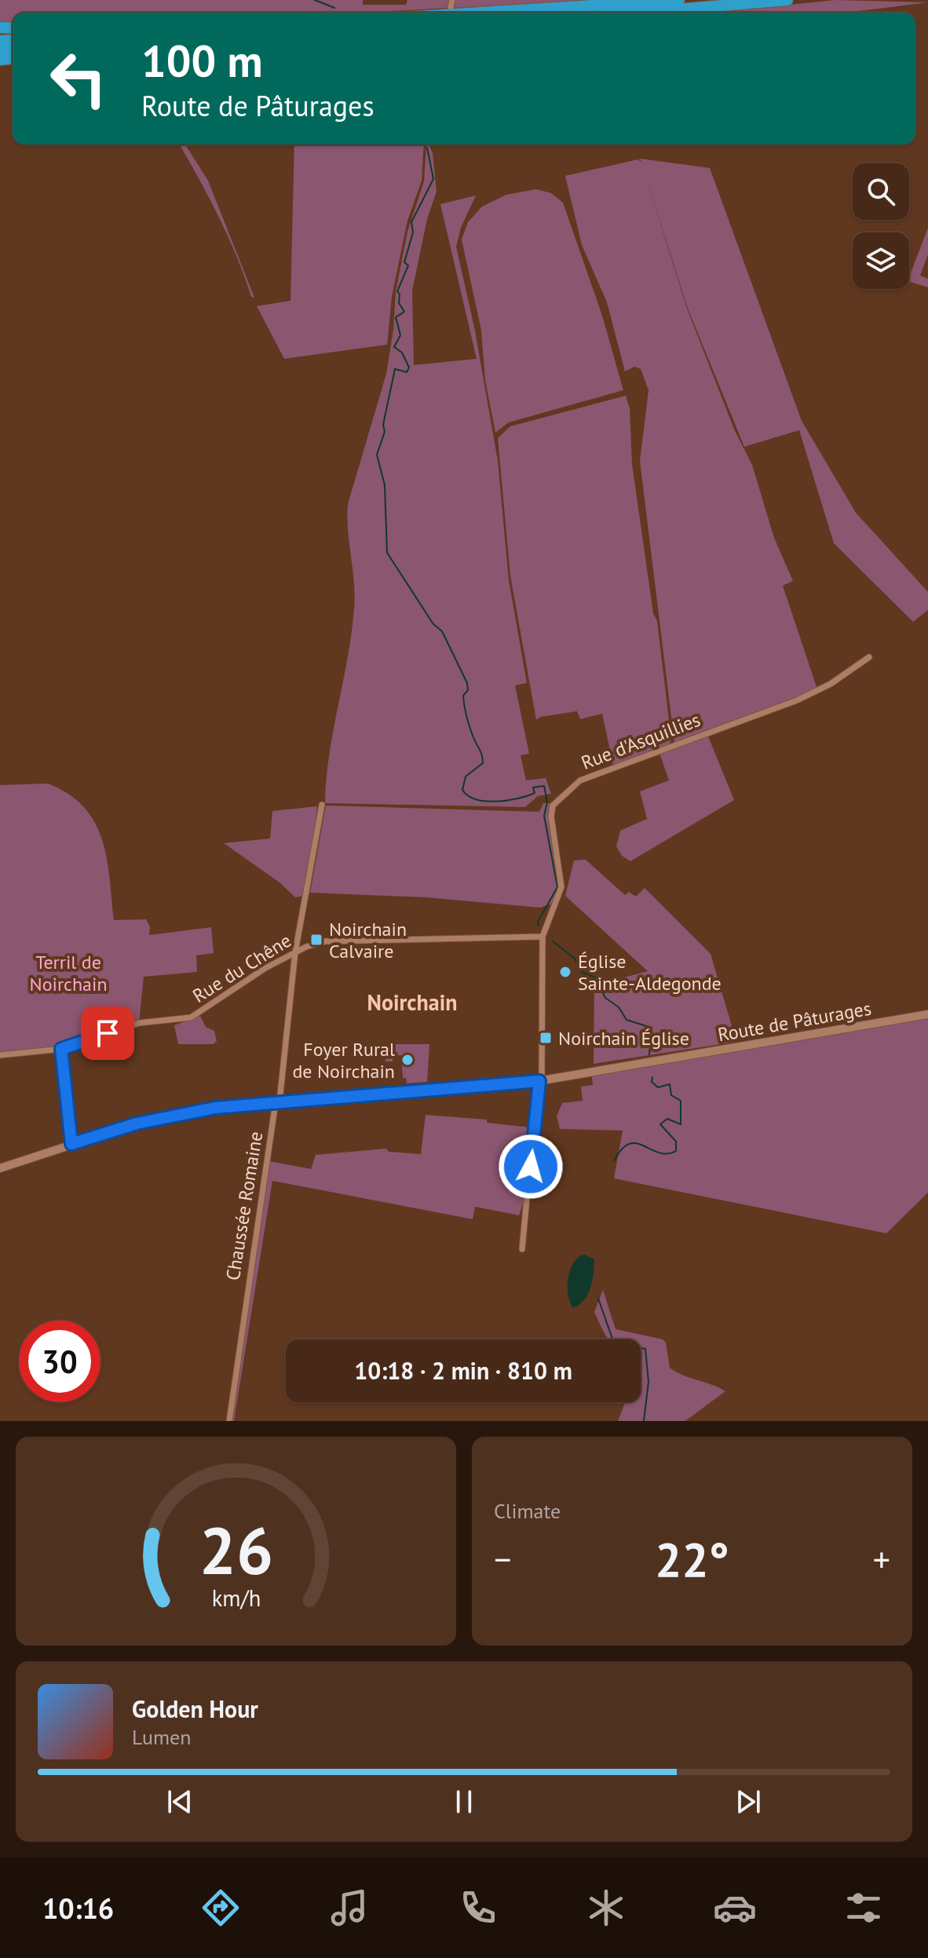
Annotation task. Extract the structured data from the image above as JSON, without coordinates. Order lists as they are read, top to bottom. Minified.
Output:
{"streets":{"main road":["Route de Pâturages"],"street":["Rue d'Asquillies","Rue du Chêne","Chaussée Romaine"]},"crossings":[["Rue d'Asquillies","Rue du Chêne"],["Rue du Chêne","Chaussée Romaine"],["Route de Pâturages","Chaussée Romaine"]],"districts":["Noirchain"],"parks":["Terril de Noirchain"],"places":{"transit":["Noirchain Calvaire","Noirchain Église"],"other":["Église Sainte-Aldegonde","Foyer Rural de Noirchain"]},"page":{"turn":["100 m","Route de Pâturages"],"limit":"30","trip":"10:18 · 2 min · 810 m","tile":"Climate","heat":["−","22°","+"],"song":["Golden Hour","Lumen"],"tabs":"10:16","gauge":["26","km/h"]}}
